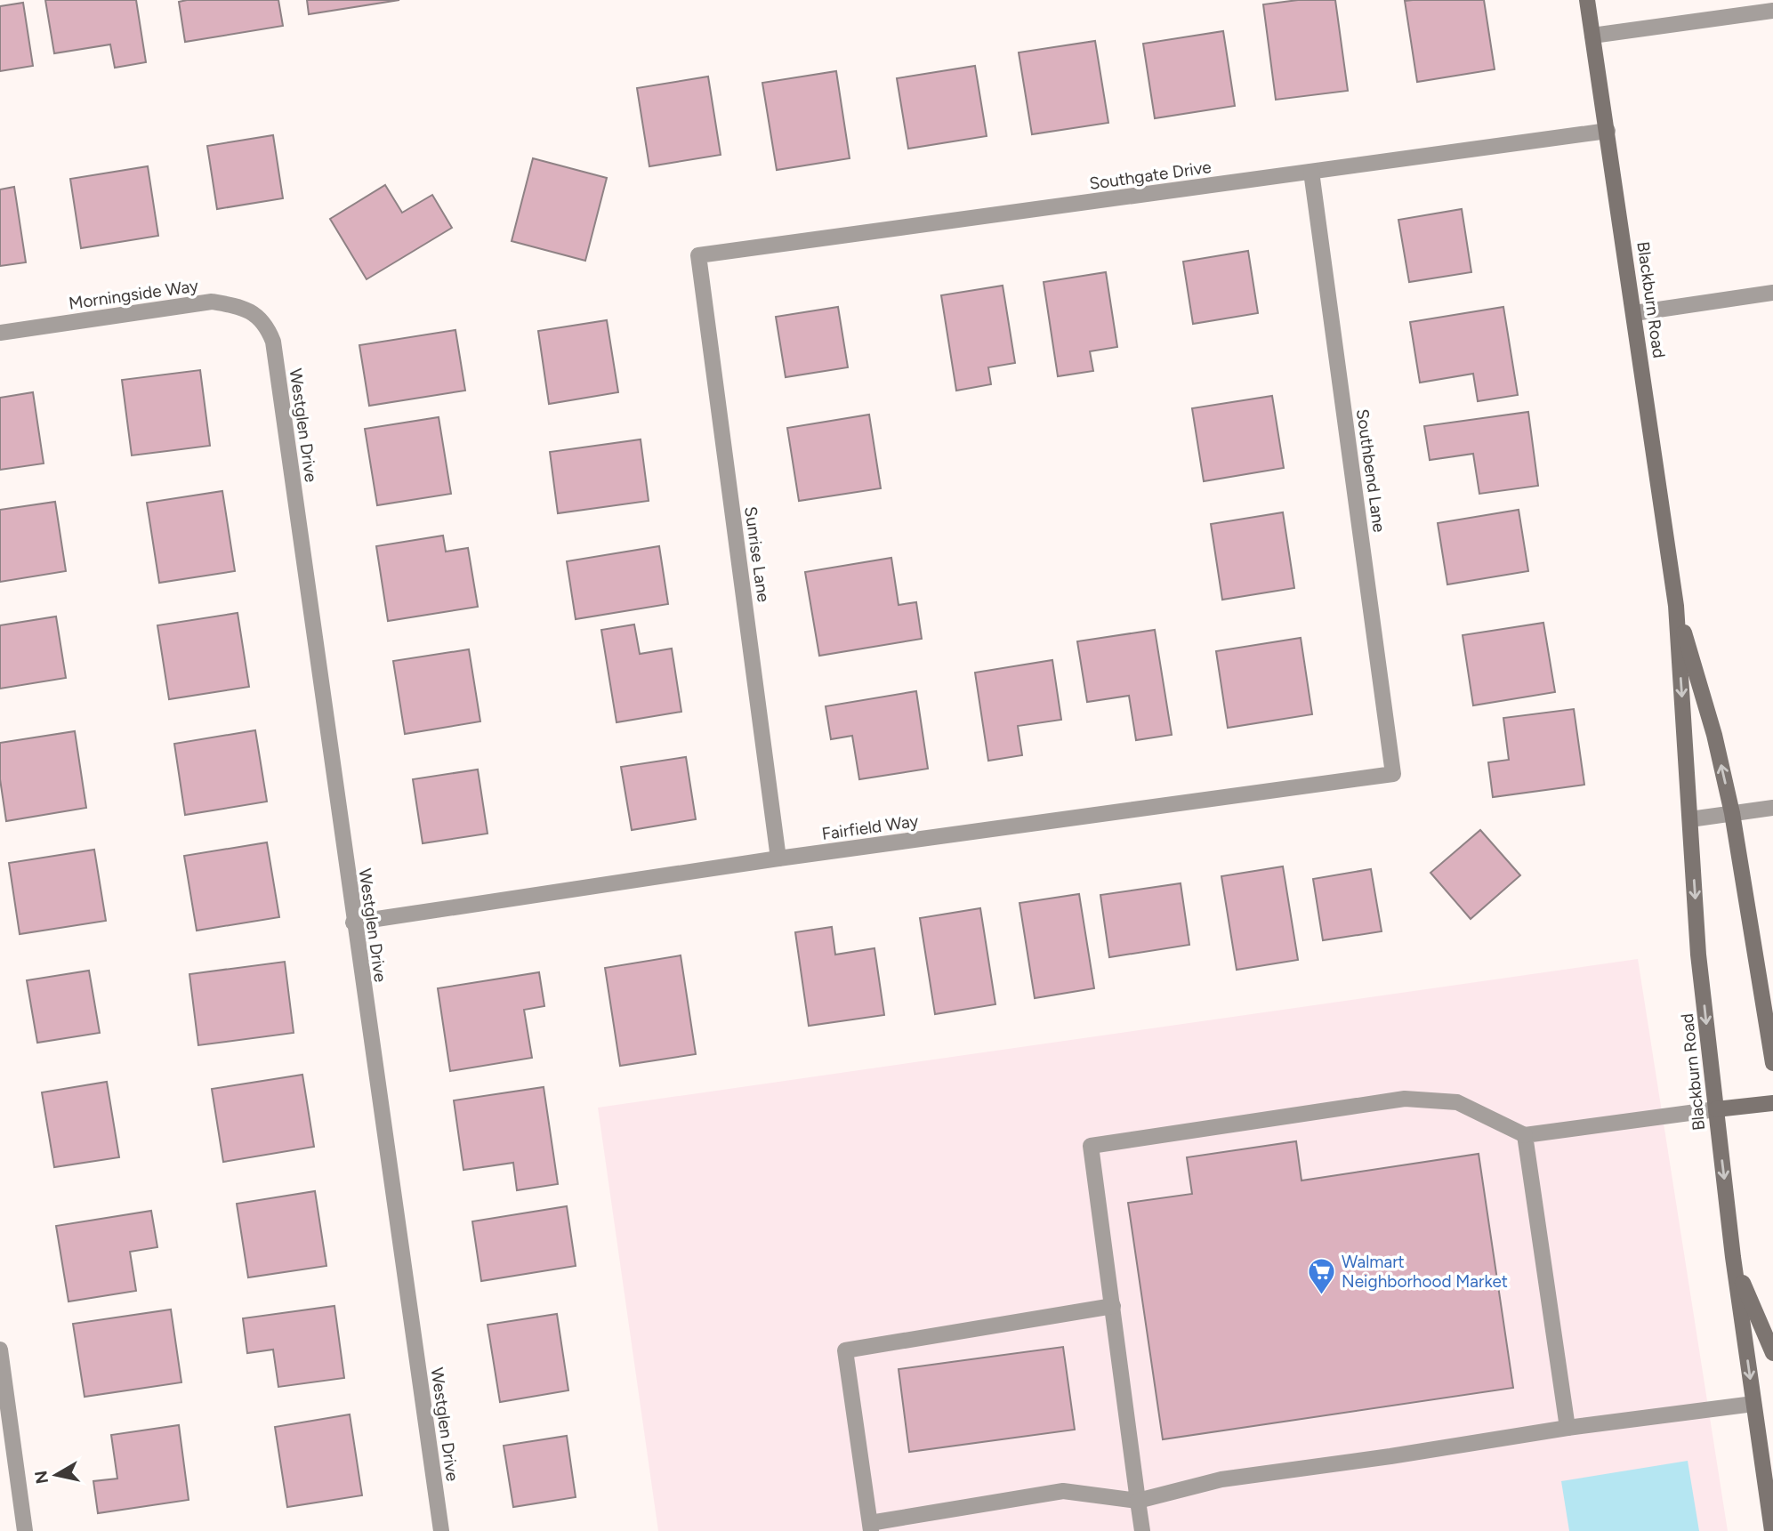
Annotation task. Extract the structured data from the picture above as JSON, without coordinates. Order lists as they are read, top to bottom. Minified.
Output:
{"streets":{"main road":["Blackburn Road"],"street":["Southgate Drive","Morningside Way","Westglen Drive","Southbend Lane","Sunrise Lane","Fairfield Way"]},"crossings":[["Southgate Drive","Blackburn Road"],["Southgate Drive","Southbend Lane"],["Southgate Drive","Sunrise Lane"],["Morningside Way","Westglen Drive"],["Westglen Drive","Fairfield Way"],["Southbend Lane","Fairfield Way"],["Sunrise Lane","Fairfield Way"]],"places":{"supermarket":["Walmart Neighborhood Market"]},"north":"left"}
